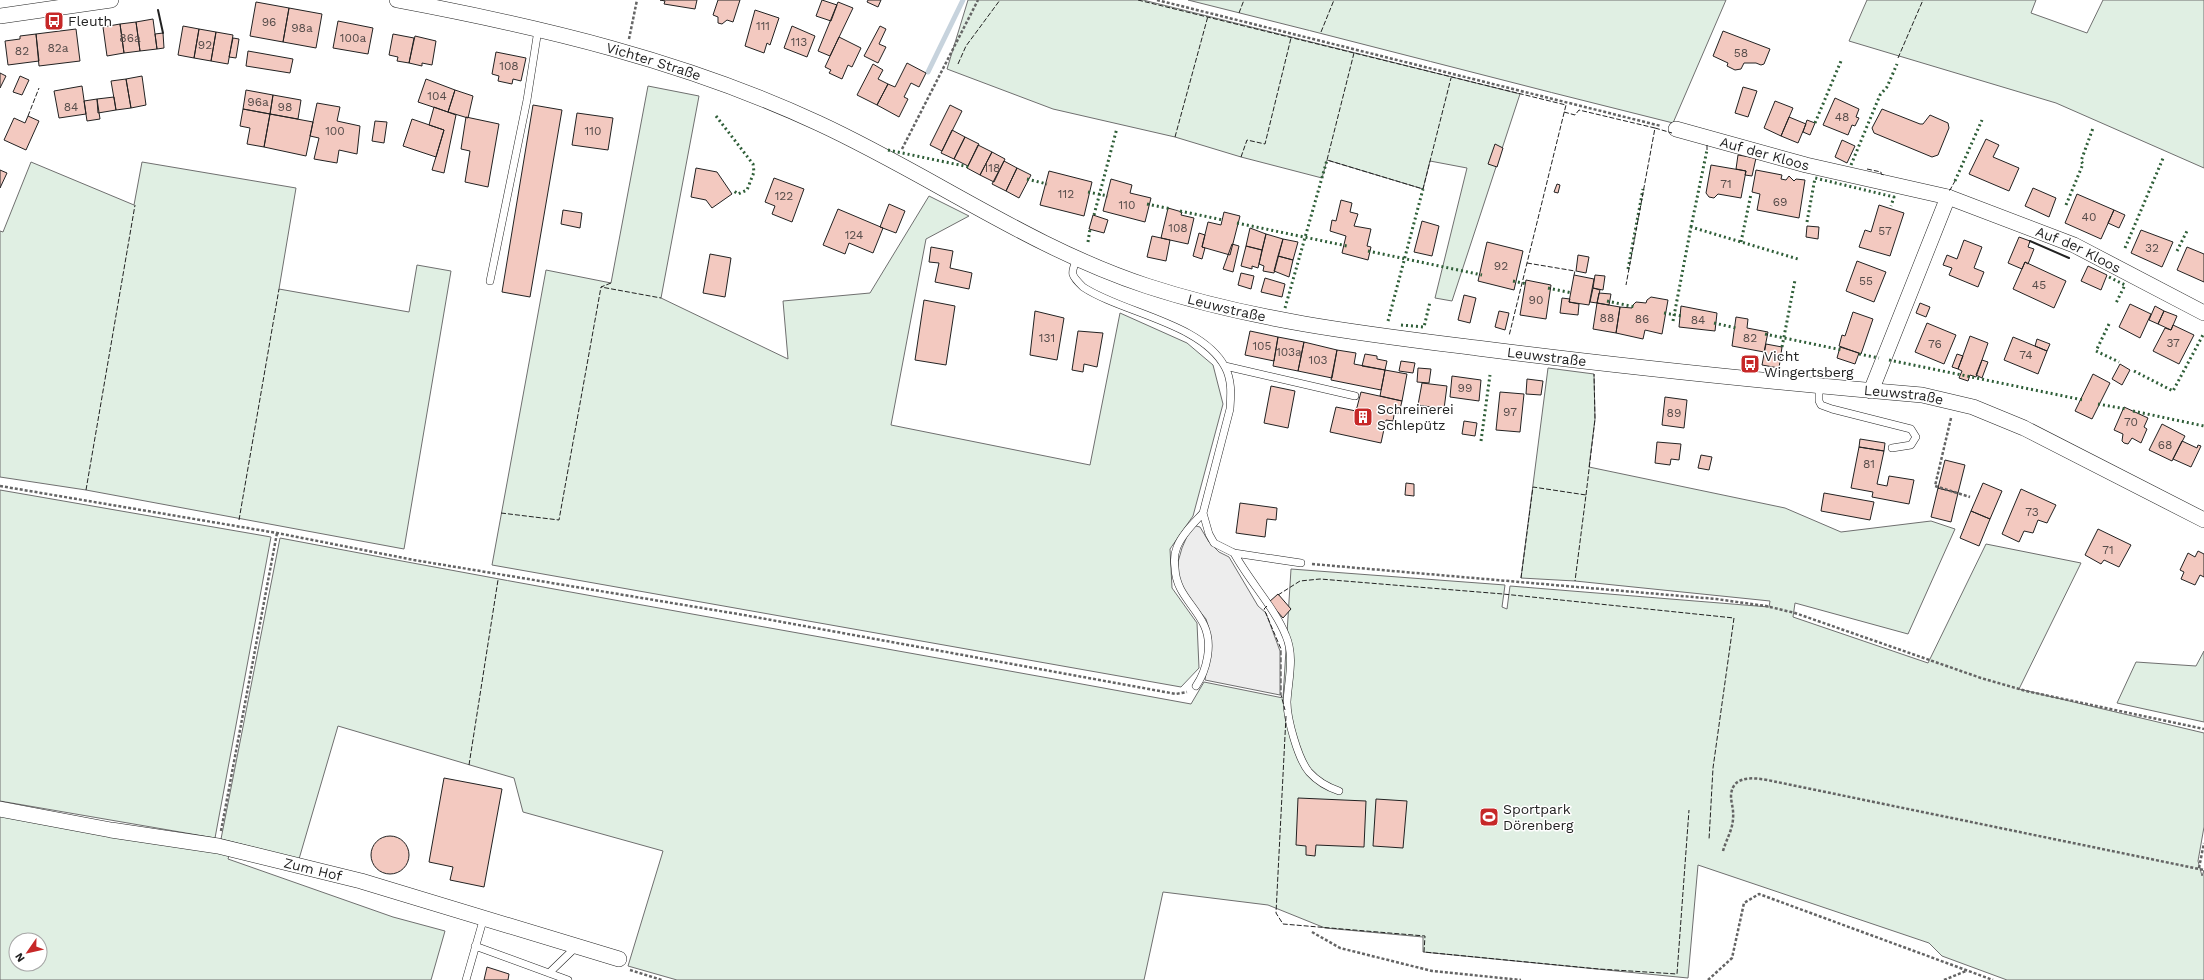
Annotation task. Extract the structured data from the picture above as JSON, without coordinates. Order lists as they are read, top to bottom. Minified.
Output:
{"streets":{"street":["Vichter Straße","Auf der Kloos","Leuwstraße","Zum Hof"]},"crossings":[["Vichter Straße","Leuwstraße"]],"places":{"bus stop":["Fleuth","Vicht Wingertsberg"],"building":["Schreinerei Schlepütz"],"sports":["Sportpark Dörenberg"]},"house_numbers":["96","111","98a","86a","100a","113","92","82a","82","58","108","104","96a","84","98","48","100","110","118","71","112","122","69","110","40","108","57","124","32","92","55","45","90","88","86","84","131","82","37","76","105","103a","74","103","99","97","89","70","68","81","73","71"],"north":"bottom left"}
